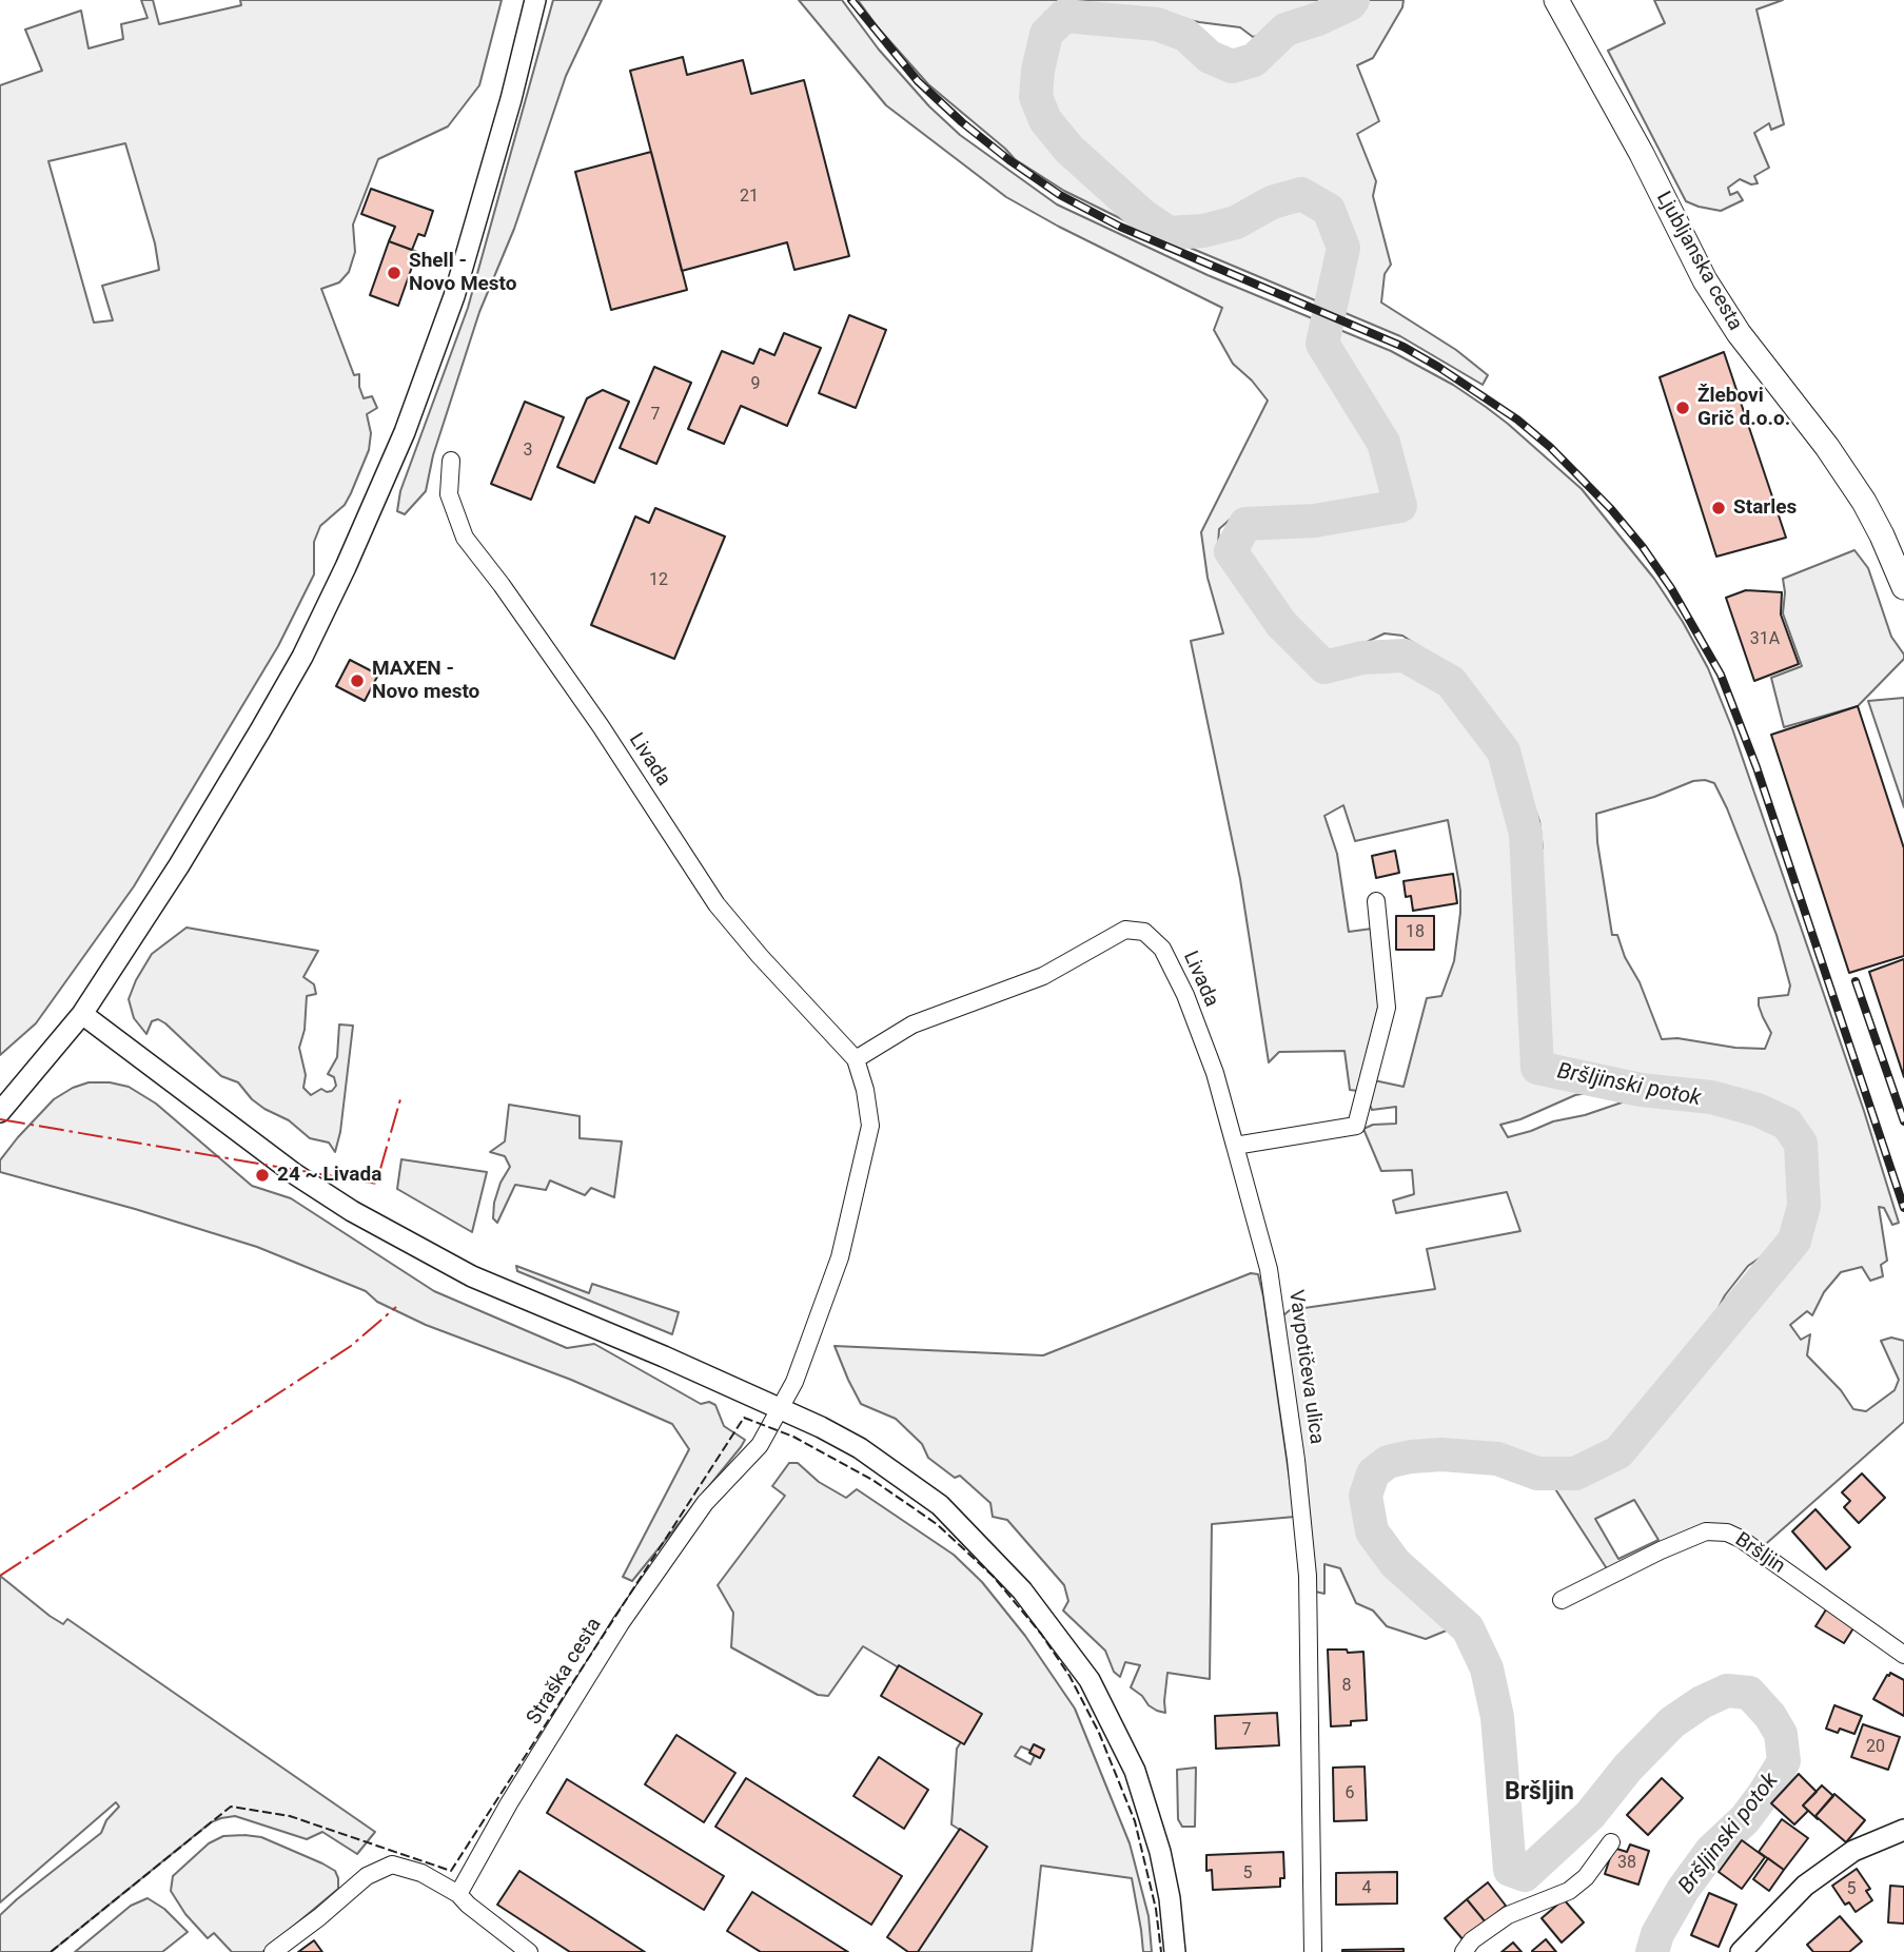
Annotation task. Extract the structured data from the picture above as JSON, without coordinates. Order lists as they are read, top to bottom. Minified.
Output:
{"streets":{"main road":["Ljubljanska cesta"],"street":["Livada","Vavpotičeva ulica","Bršljin","Straška cesta"]},"crossings":[["Livada","Vavpotičeva ulica"],["Livada","Straška cesta"]],"districts":["Bršljin"],"water":["Bršljinski potok"],"places":["Shell - Novo Mesto","Žlebovi Grič d.o.o.","Starles","MAXEN - Novo mesto","24 ~ Livada"],"house_numbers":["21","9","7","3","12","31A","18","8","7","20","6","38","5","4","5"]}
